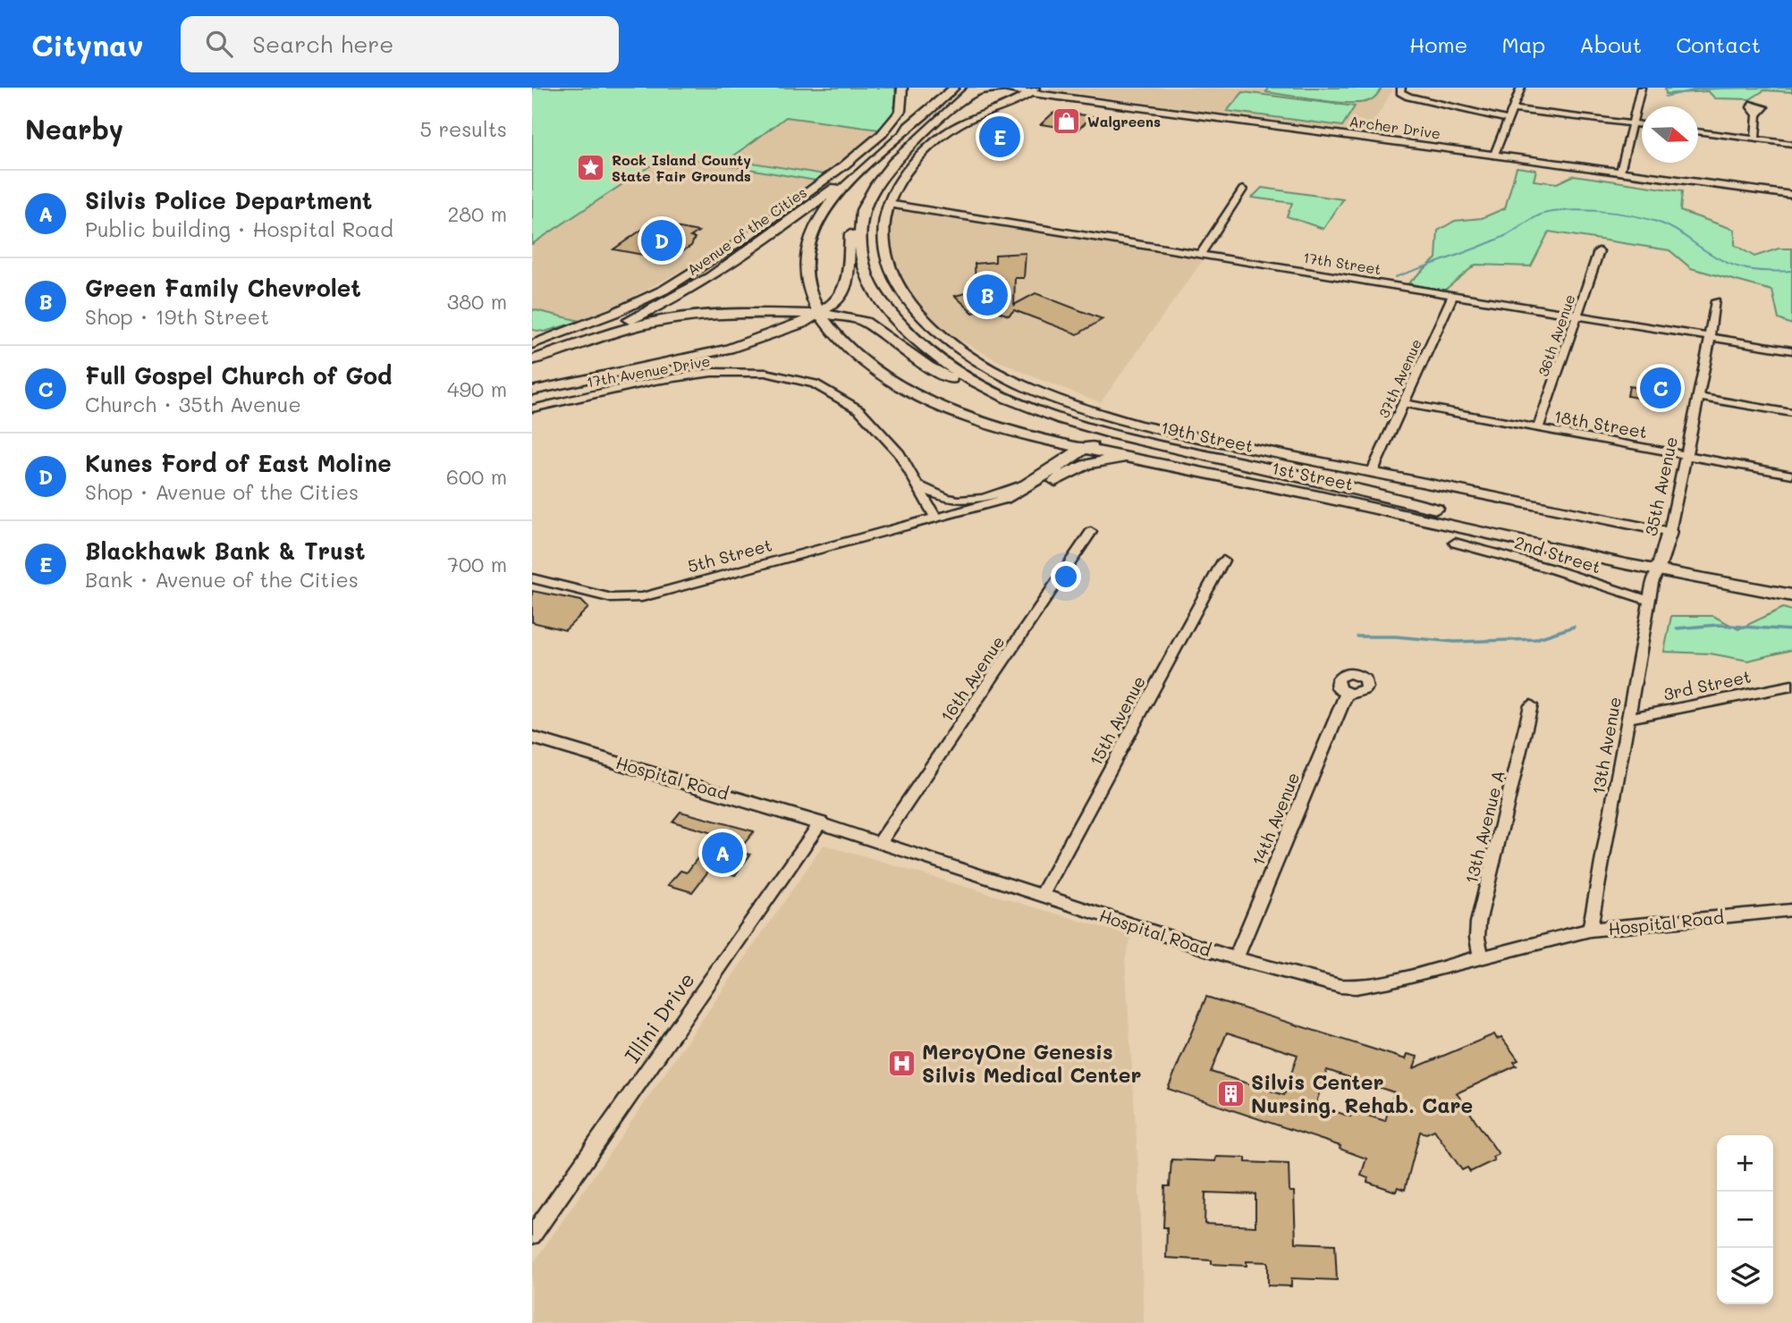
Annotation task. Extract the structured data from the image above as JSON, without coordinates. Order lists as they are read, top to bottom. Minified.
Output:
{"streets":{"main road":["Avenue of the Cities","19th Street","1st Street"],"street":["Archer Drive","17th Street","36th Avenue","17th Avenue Drive","37th Avenue","18th Street","35th Avenue","2nd Street","5th Street","16th Avenue","3rd Street","15th Avenue","13th Avenue","Hospital Road","14th Avenue","13th Avenue A","Illini Drive"]},"crossings":[["Avenue of the Cities","19th Street"],["Avenue of the Cities","1st Street"],["17th Street","36th Avenue"],["17th Street","37th Avenue"],["17th Street","19th Street"],["17th Street","35th Avenue"],["36th Avenue","18th Street"],["17th Avenue Drive","5th Street"],["37th Avenue","18th Street"],["37th Avenue","19th Street"],["18th Street","35th Avenue"],["19th Street","1st Street"],["19th Street","35th Avenue"],["19th Street","13th Avenue"],["1st Street","35th Avenue"],["1st Street","13th Avenue"],["35th Avenue","13th Avenue"],["2nd Street","13th Avenue"],["16th Avenue","Hospital Road"],["3rd Street","13th Avenue"],["15th Avenue","Hospital Road"],["13th Avenue","Hospital Road"],["Hospital Road","14th Avenue"],["Hospital Road","13th Avenue A"],["Hospital Road","Illini Drive"]],"places":{"shop":["Walgreens"],"place":["Rock Island County State Fair Grounds"],"hospital":["MercyOne Genesis Silvis Medical Center"],"building":["Silvis Center Nursing. Rehab. Care"]},"north":"right","page":{"header":"Citynav","search":"Search here","nav":["Home","Map","About","Contact"],"heading":["Nearby","5 results"],"pins":["E","D","B","C","A"],"list":[{"mark":"A","name":"Silvis Police Department","note":"Public building · Hospital Road","value":"280 m"},{"mark":"B","name":"Green Family Chevrolet","note":"Shop · 19th Street","value":"380 m"},{"mark":"C","name":"Full Gospel Church of God","note":"Church · 35th Avenue","value":"490 m"},{"mark":"D","name":"Kunes Ford of East Moline","note":"Shop · Avenue of the Cities","value":"600 m"},{"mark":"E","name":"Blackhawk Bank & Trust","note":"Bank · Avenue of the Cities","value":"700 m"}],"map_buttons":["+","−"]}}
